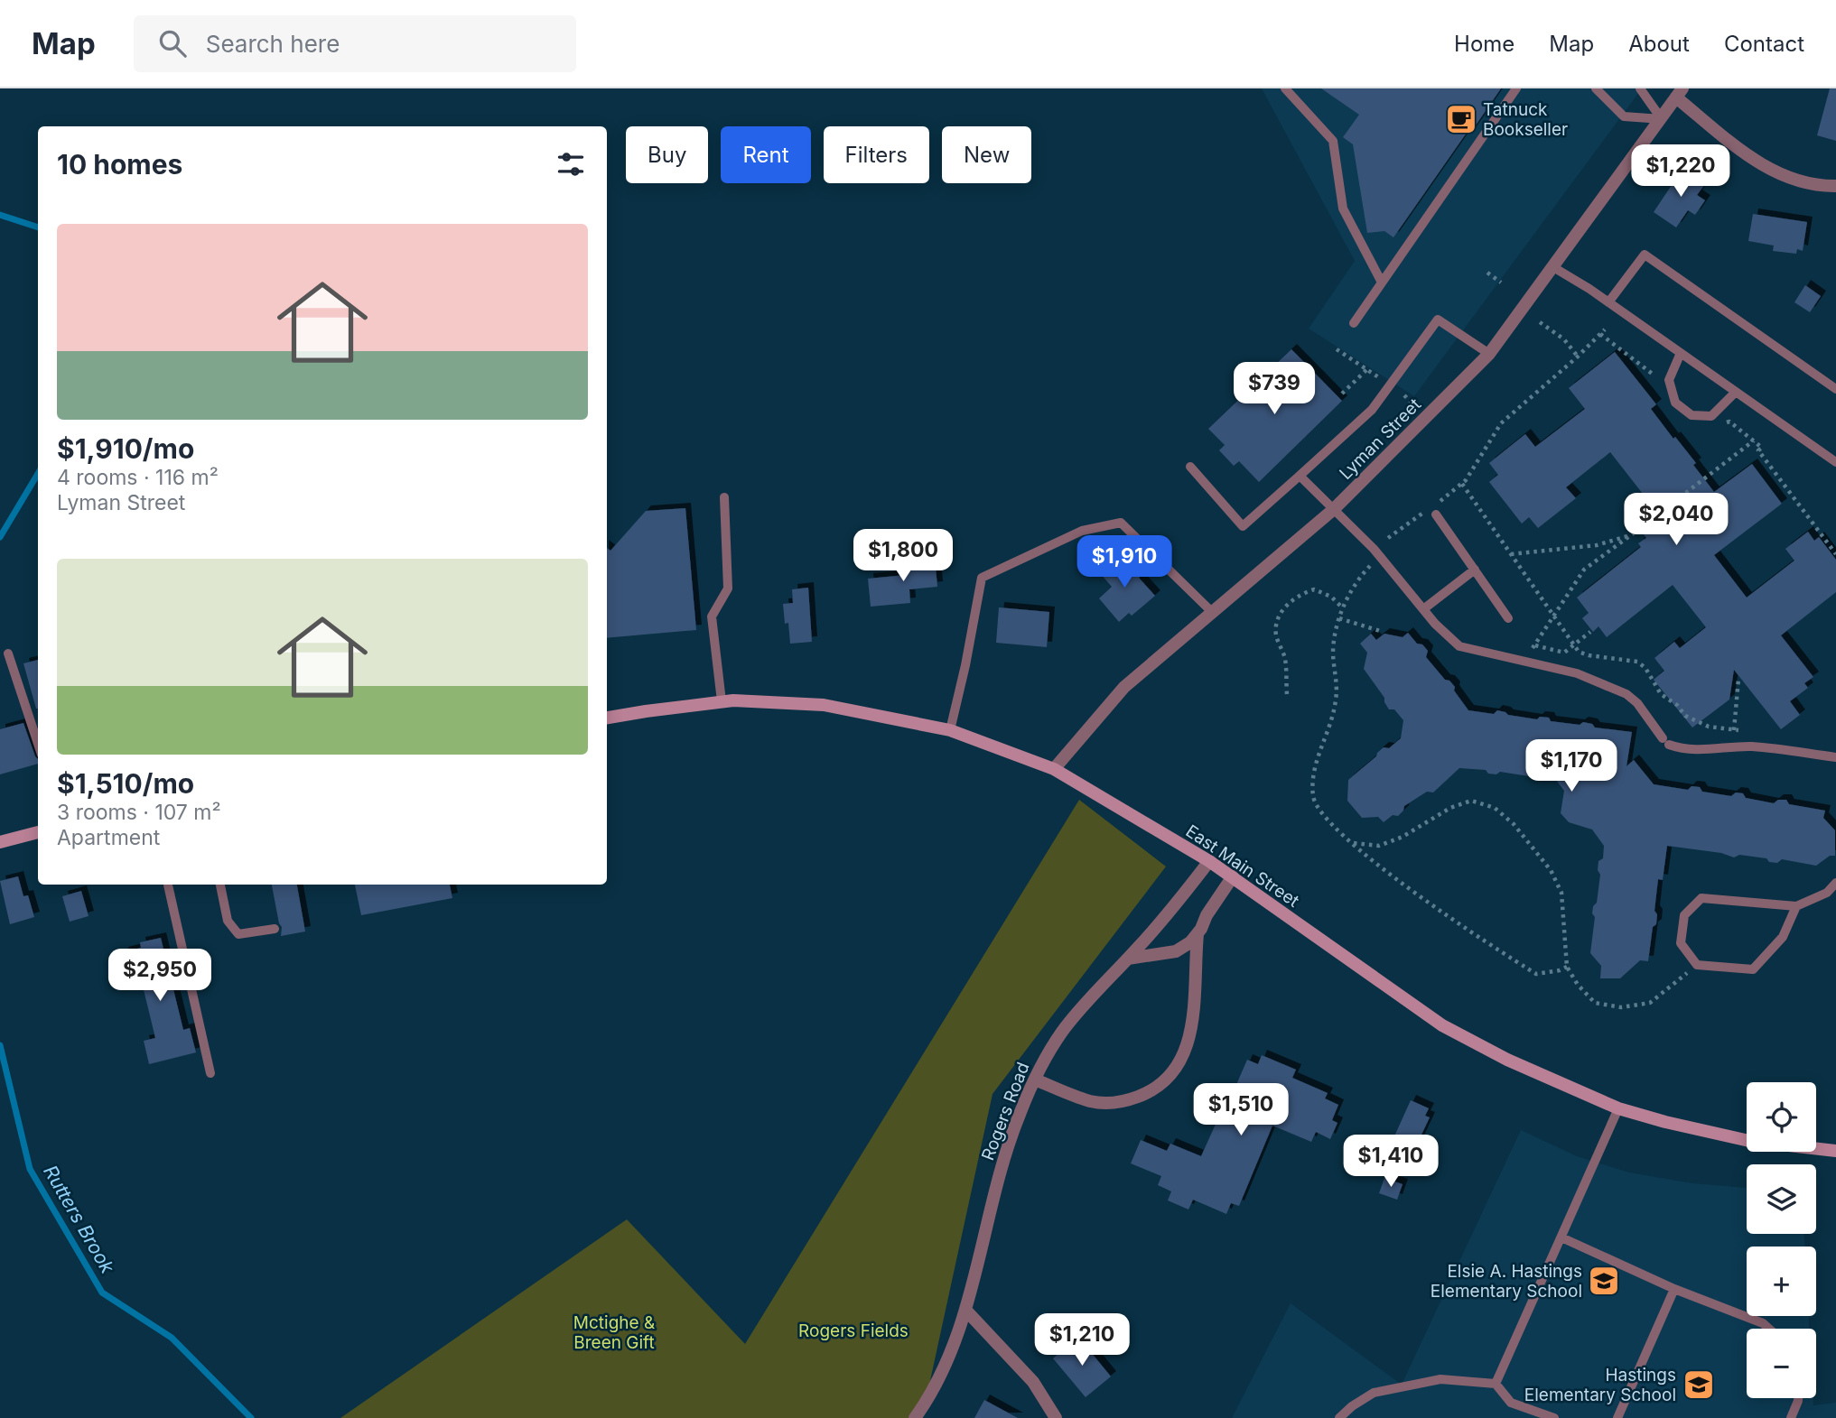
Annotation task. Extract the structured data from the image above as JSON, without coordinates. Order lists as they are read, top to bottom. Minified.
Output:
{"streets":{"main road":["East Main Street"],"street":["Lyman Street","Rogers Road"]},"crossings":[["Lyman Street","East Main Street"],["East Main Street","Rogers Road"]],"water":["Rutters Brook"],"parks":["Mctighe & Breen Gift","Rogers Fields"],"places":{"cafe":["Tatnuck Bookseller"],"school or university":["Elsie A. Hastings Elementary School","Hastings Elementary School"]},"page":{"header":"Map","search":"Search here","nav":["Home","Map","About","Contact"],"chip":["Buy","Rent","Filters","New"],"heading":"10 homes","price":["$1,220","$739","$2,040","$1,800","$1,910","$1,170","$2,950","$1,510","$1,410","$1,210"],"list":[{"name":"$1,910/mo","note":"4 rooms · 116 m² · Lyman Street"},{"name":"$1,510/mo","note":"3 rooms · 107 m² · Apartment"}],"map_buttons":["+","−"]}}
